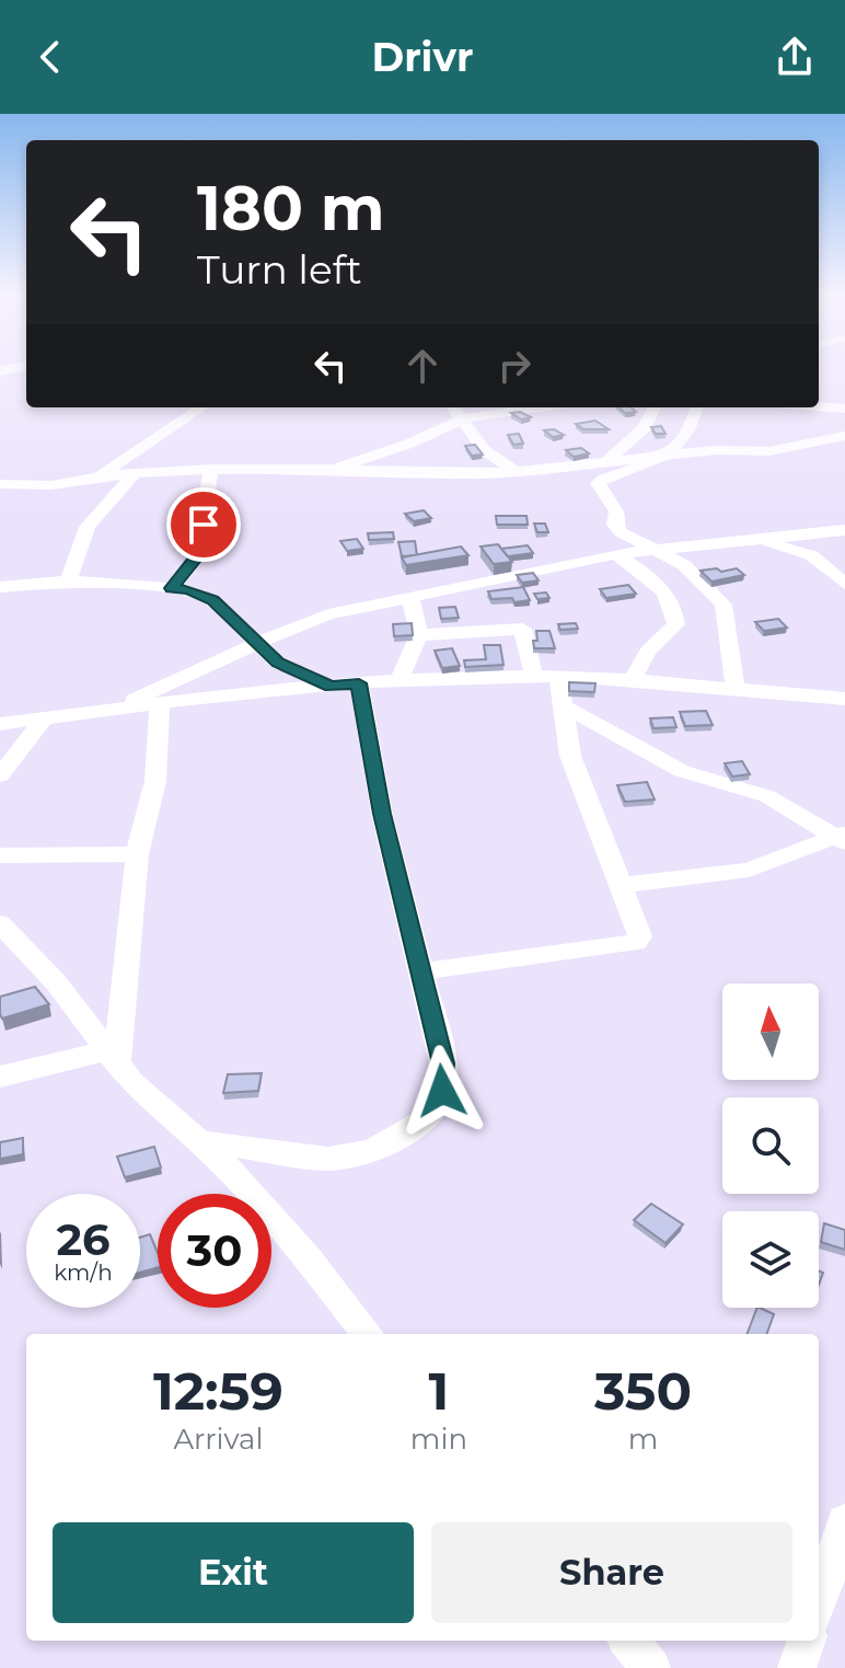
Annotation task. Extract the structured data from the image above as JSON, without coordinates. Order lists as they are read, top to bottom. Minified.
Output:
{"north":"top","page":{"header":"Drivr","turn":["180 m","Turn left"],"speed":"26 km/h","limit":"30","eta":["12:59","Arrival","1","min","350","m"],"buttons":["Exit","Share"]}}
